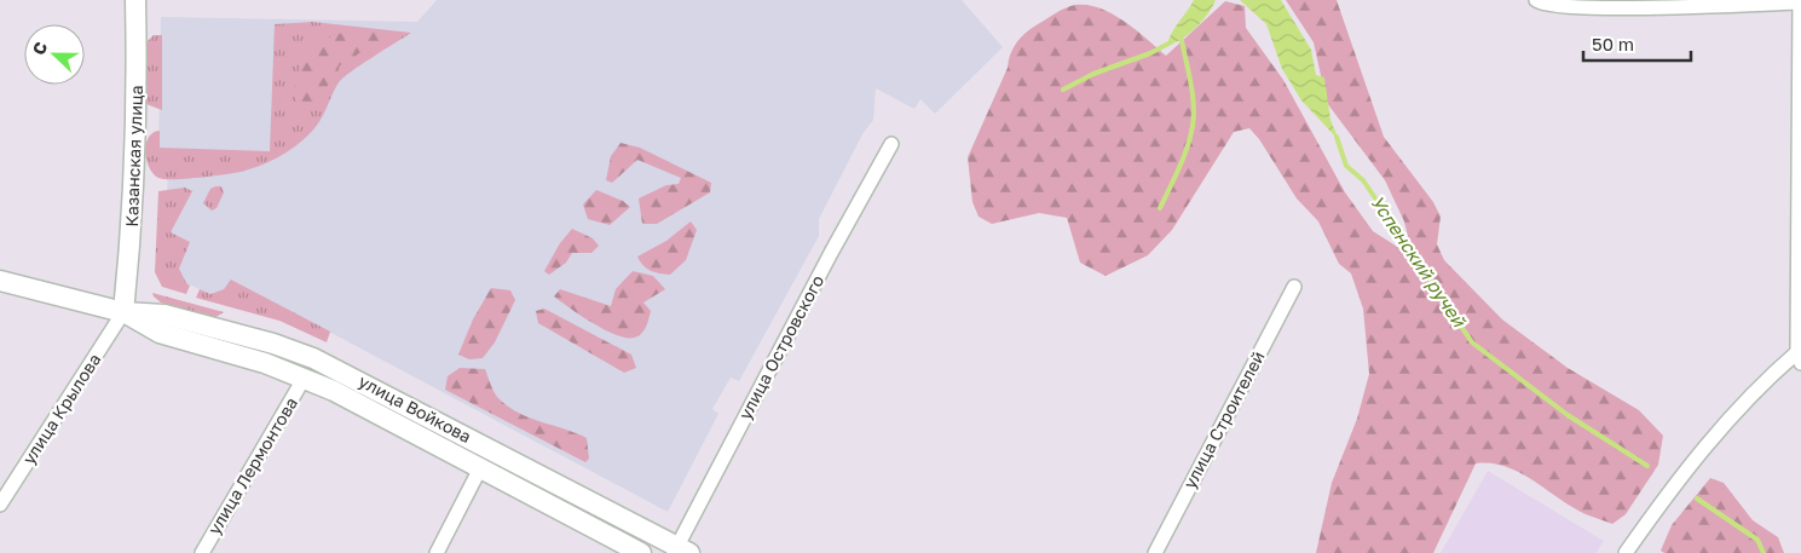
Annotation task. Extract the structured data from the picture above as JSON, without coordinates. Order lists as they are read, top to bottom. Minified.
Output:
{"streets":{"main road":["Казанская улица","улица Войкова"],"street":["улица Островского","улица Крылова","улица Строителей","улица Лермонтова"]},"crossings":[["Казанская улица","улица Крылова"],["Казанская улица","улица Войкова"],["улица Островского","улица Войкова"],["улица Крылова","улица Войкова"],["улица Войкова","улица Лермонтова"]],"water":["Успенский ручей"],"scale_bar":"50 m","north":"left"}
